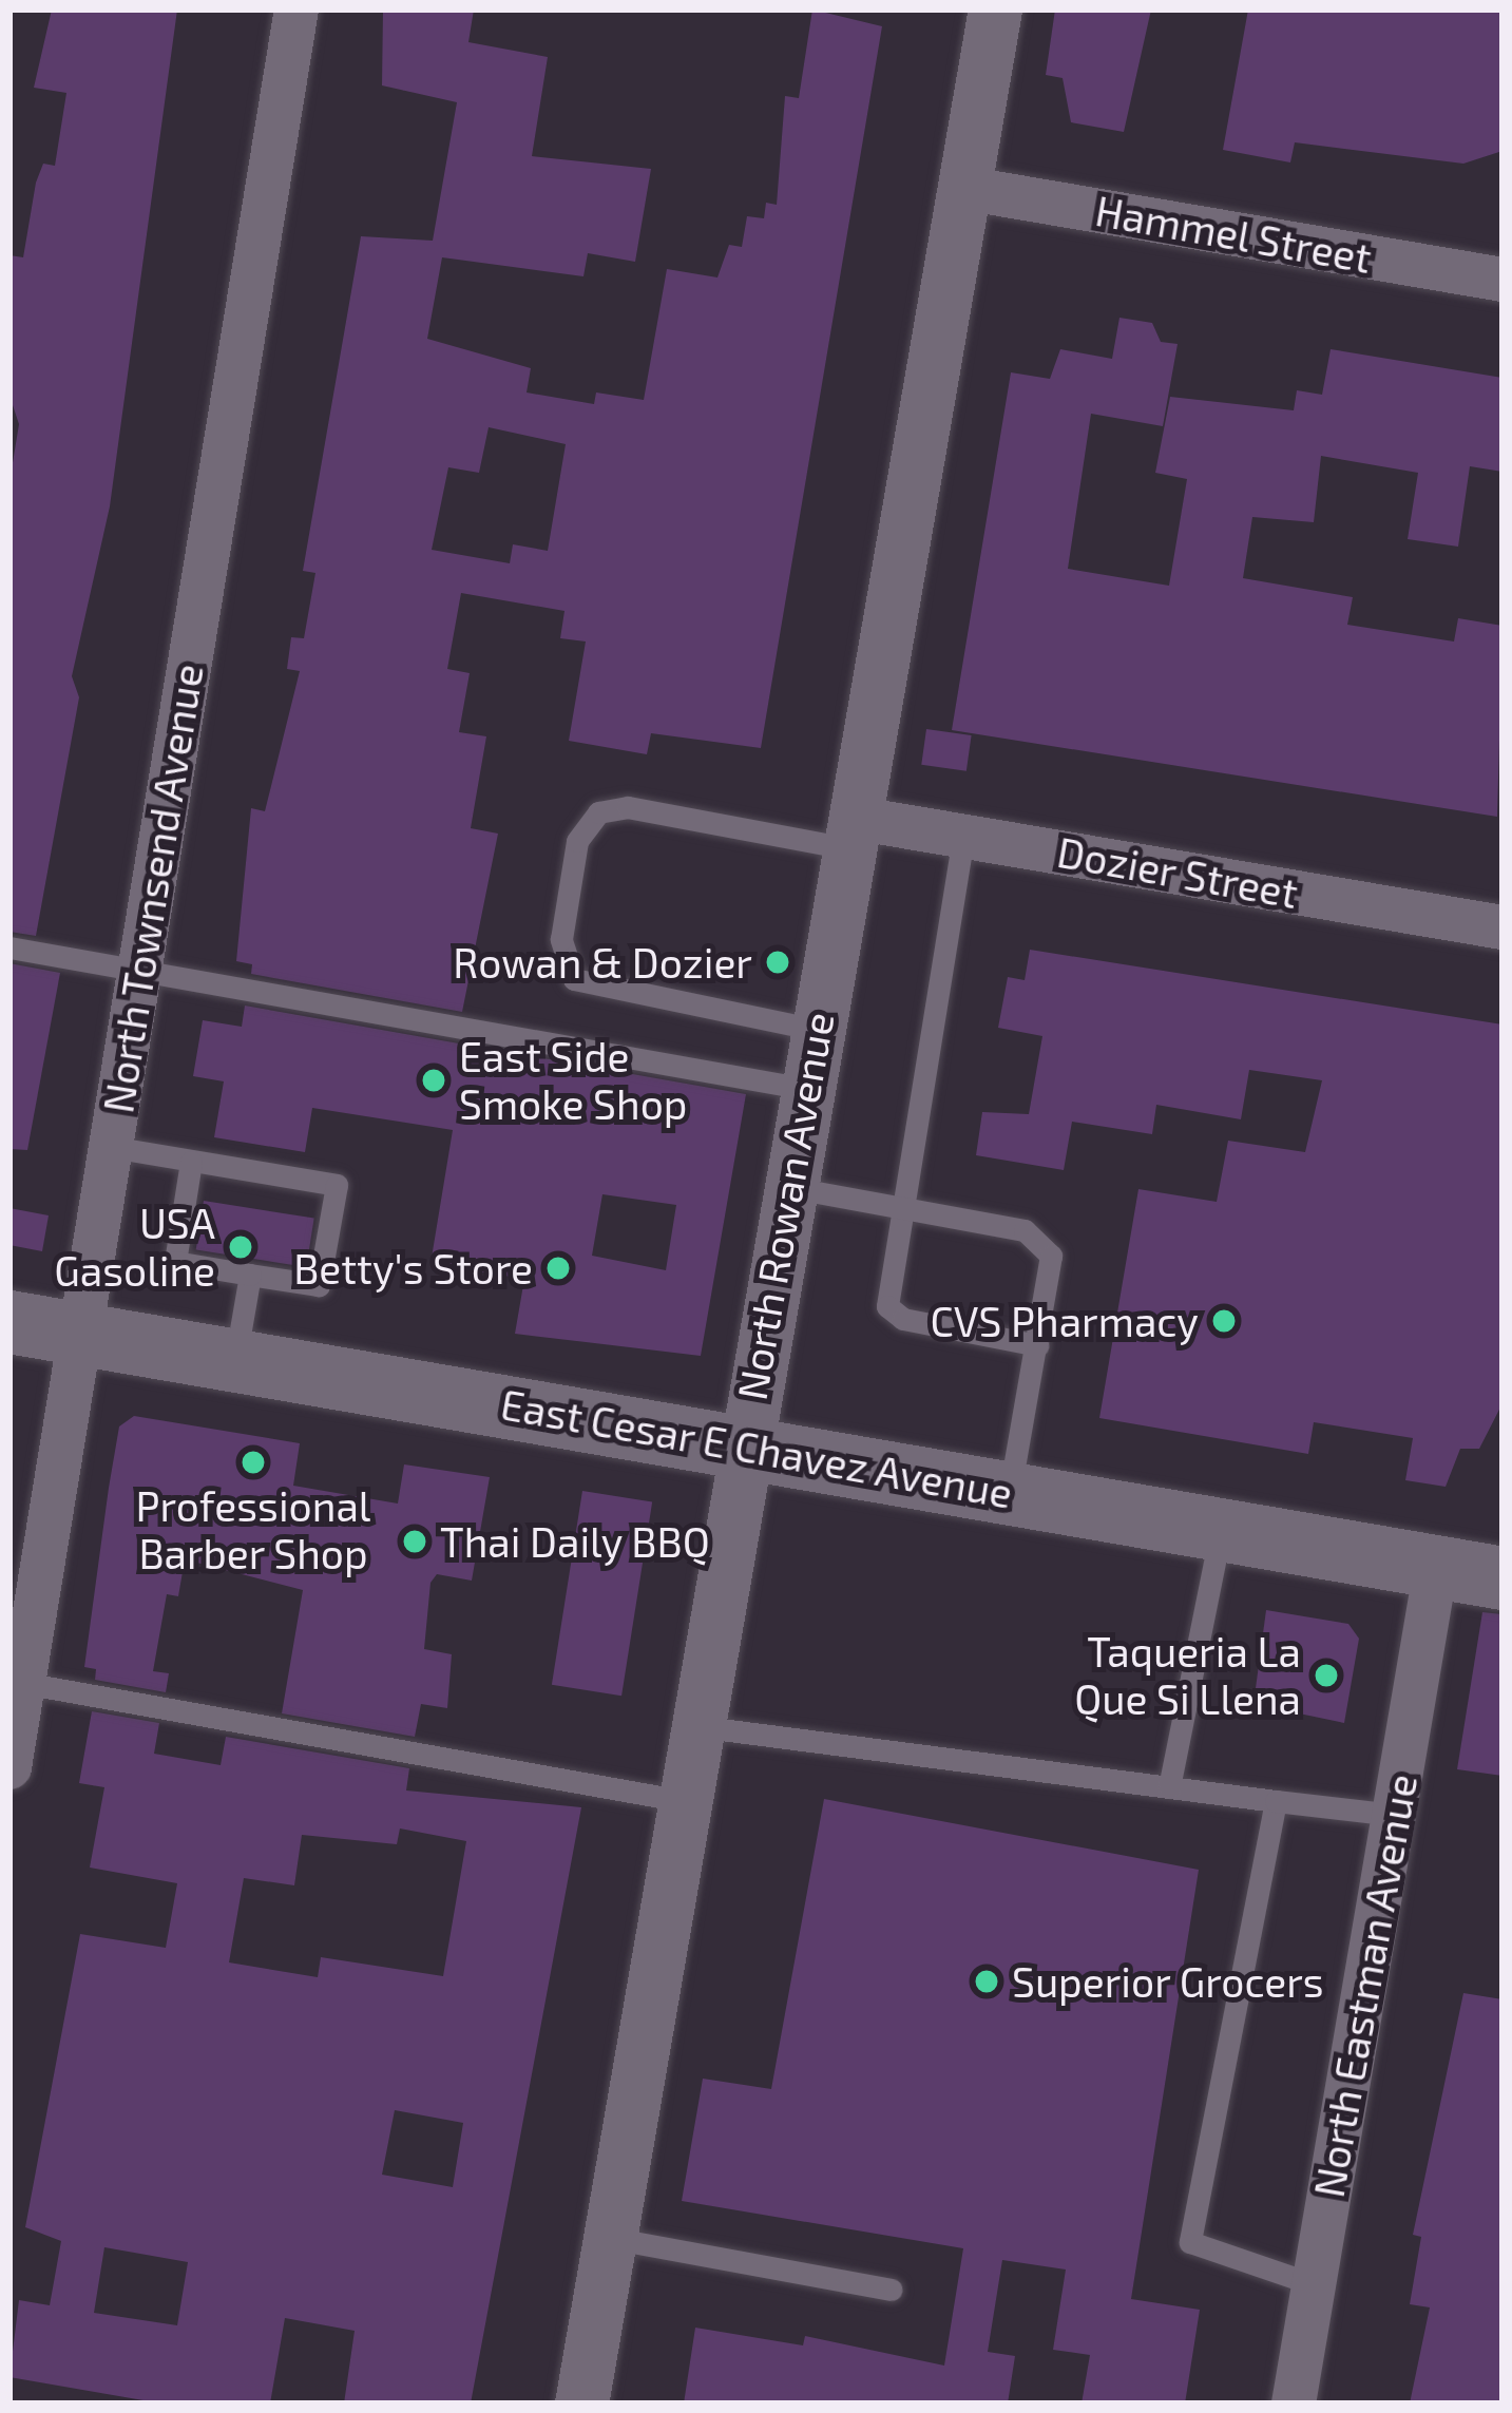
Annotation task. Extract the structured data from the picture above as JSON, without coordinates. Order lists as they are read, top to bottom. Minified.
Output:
{"streets":{"main road":["East Cesar E Chavez Avenue"],"street":["Hammel Street","Dozier Street","North Townsend Avenue","North Rowan Avenue","North Eastman Avenue"]},"crossings":[["Hammel Street","North Rowan Avenue"],["Dozier Street","North Rowan Avenue"],["North Townsend Avenue","East Cesar E Chavez Avenue"],["North Rowan Avenue","East Cesar E Chavez Avenue"],["East Cesar E Chavez Avenue","North Eastman Avenue"]],"places":["Rowan & Dozier","East Side Smoke Shop","USA Gasoline","Betty's Store","CVS Pharmacy","Professional Barber Shop","Thai Daily BBQ","Taqueria La Que Si Llena","Superior Grocers"]}
